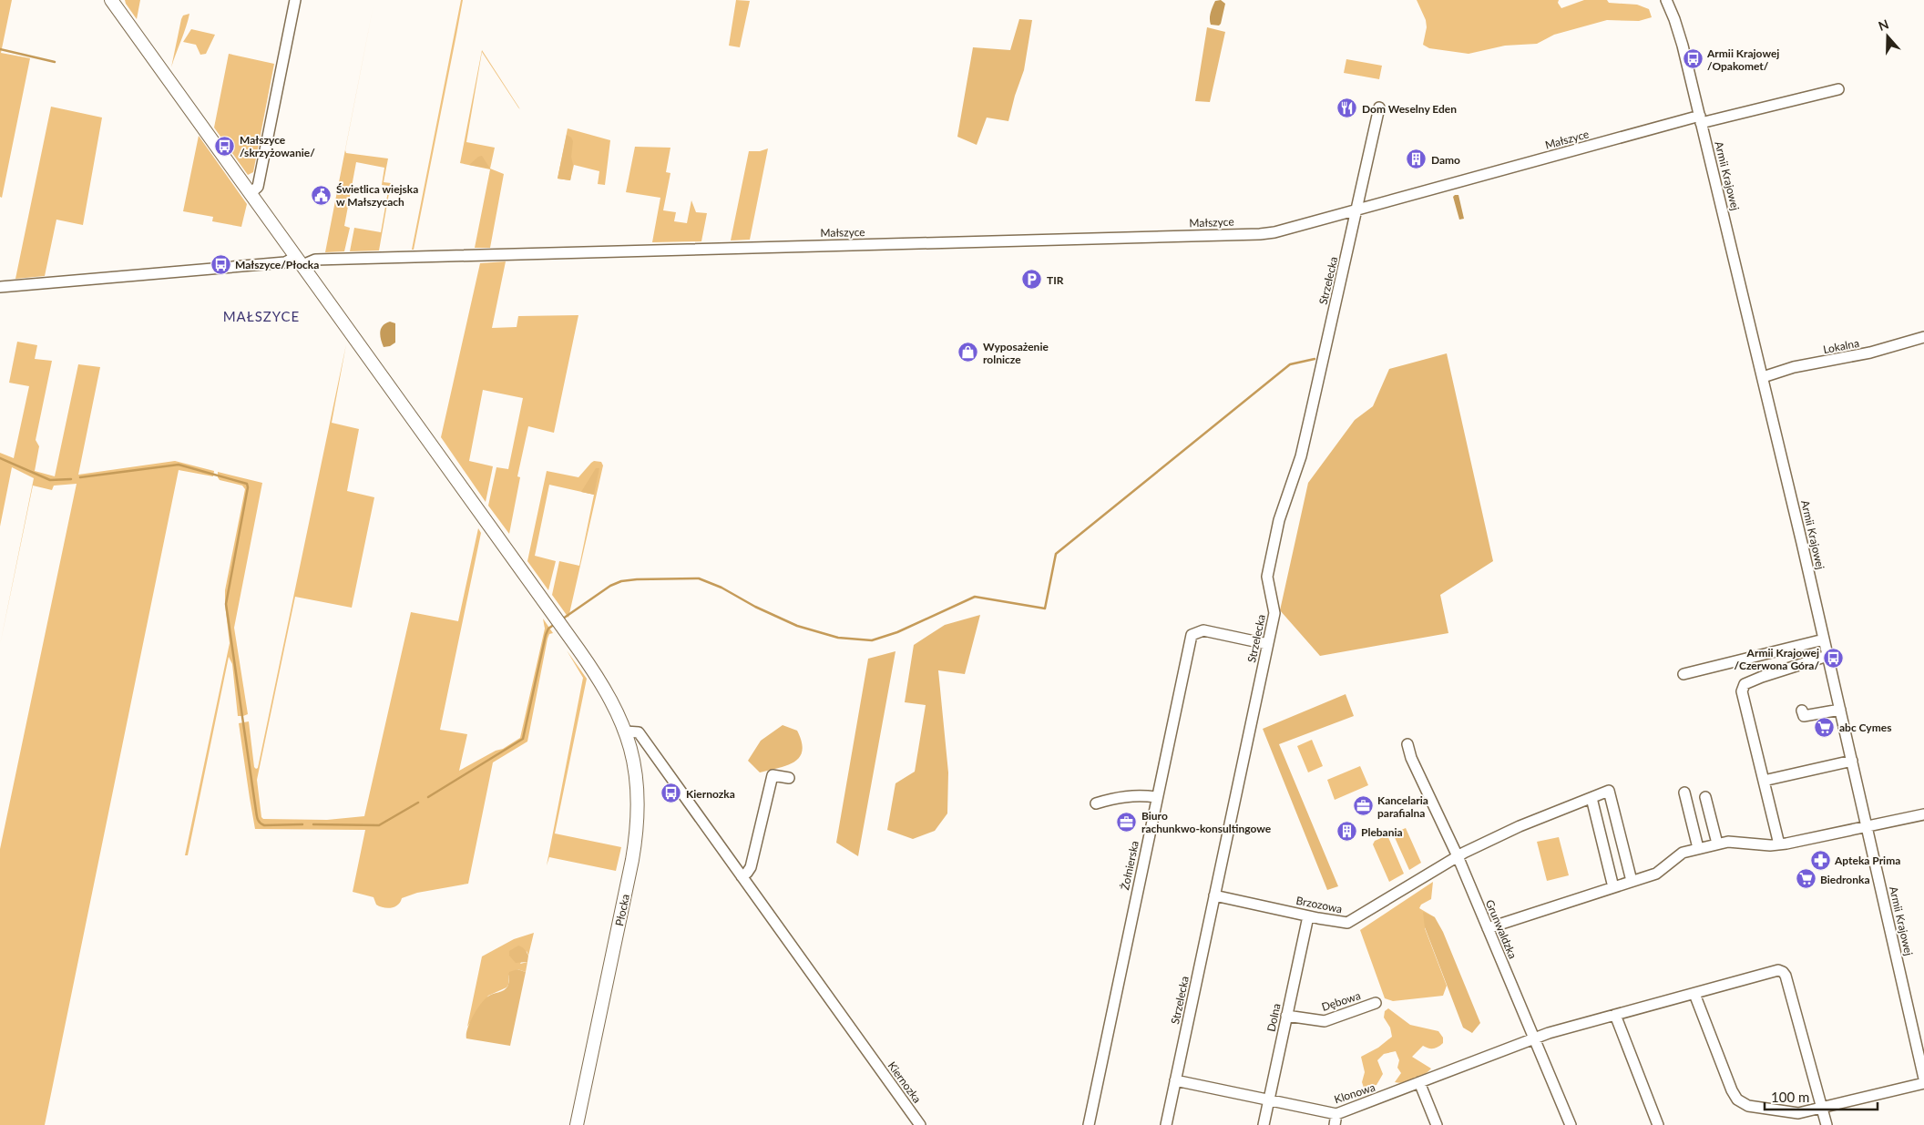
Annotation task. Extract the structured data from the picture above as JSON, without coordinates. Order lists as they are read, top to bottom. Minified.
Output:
{"streets":{"main road":["Płocka"],"street":["Małszyce","Armii Krajowej","Strzelecka","Lokalna","Żołnierska","Brzozowa","Grunwaldzka","Dębowa","Dolna","Kiernozka","Klonowa"]},"crossings":[["Małszyce","Armii Krajowej"],["Małszyce","Strzelecka"],["Małszyce","Płocka"],["Armii Krajowej","Lokalna"],["Strzelecka","Żołnierska"],["Strzelecka","Brzozowa"],["Strzelecka","Klonowa"],["Brzozowa","Grunwaldzka"],["Brzozowa","Dolna"],["Płocka","Kiernozka"],["Grunwaldzka","Klonowa"],["Dębowa","Dolna"],["Dolna","Klonowa"]],"districts":["MAŁSZYCE"],"places":{"bus stop":["Armii Krajowej /Opakomet/","Małszyce /skrzyżowanie/","Małszyce/Płocka","Armii Krajowej /Czerwona Góra/","Kiernozka"],"restaurant":["Dom Weselny Eden"],"building":["Damo","Plebania"],"public building":["Świetlica wiejska w Małszycach"],"parking":["TIR"],"shop":["Wyposażenie rolnicze"],"supermarket":["abc Cymes","Biedronka"],"office":["Kancelaria parafialna","Biuro rachunkwo-konsultingowe"],"pharmacy":["Apteka Prima"]},"scale_bar":"100 m","north":"top"}
